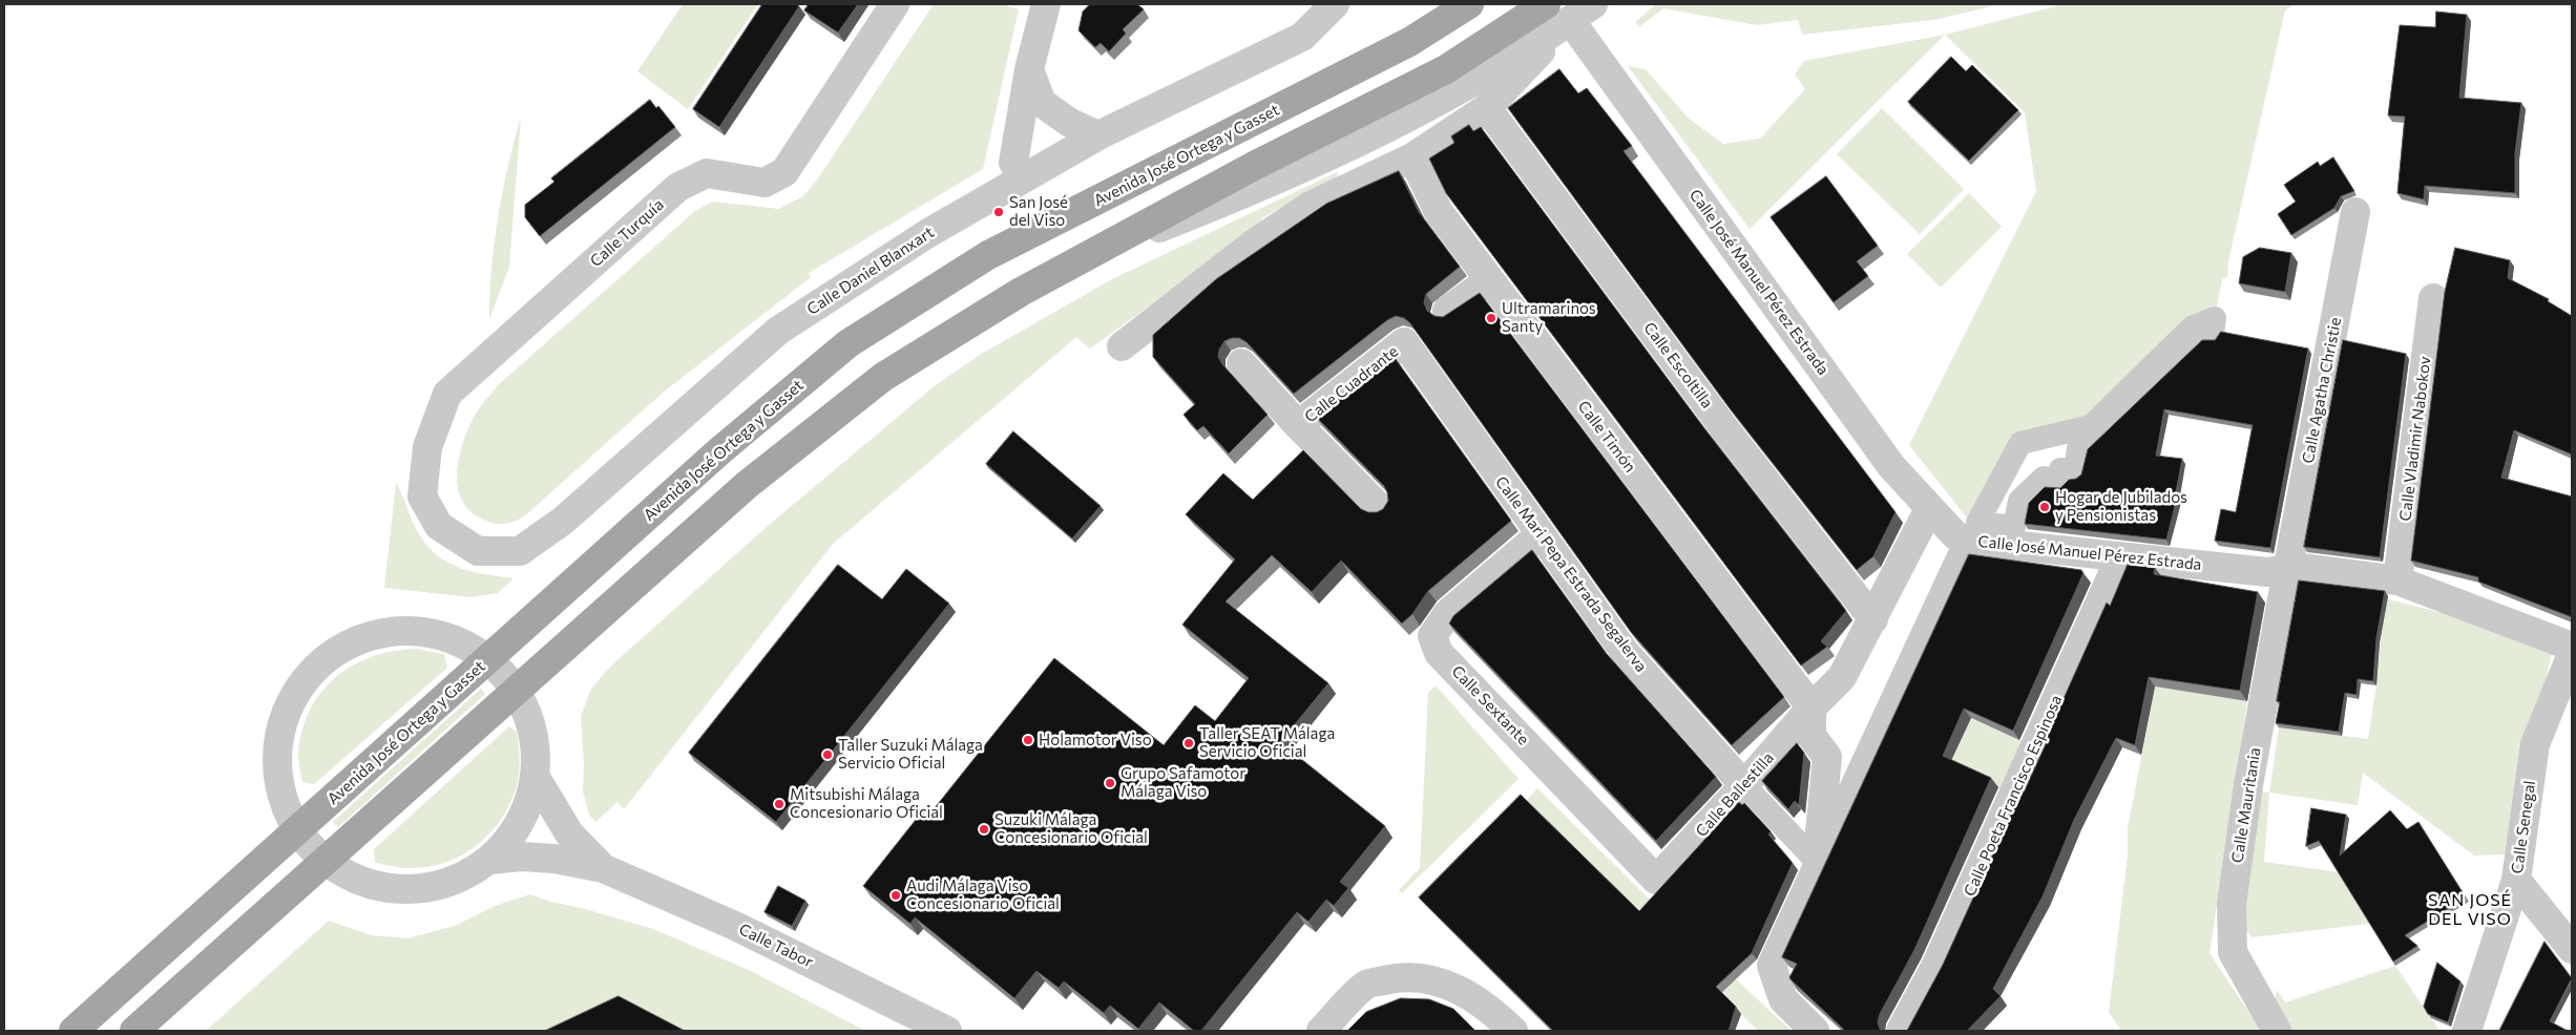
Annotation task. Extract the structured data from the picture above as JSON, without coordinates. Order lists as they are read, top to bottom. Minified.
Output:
{"streets":{"main road":["Avenida José Ortega y Gasset"],"street":["Calle Turquía","Calle Daniel Blanxart","Calle José Manuel Pérez Estrada","Calle Escoltilla","Calle Cuadrante","Calle Agatha Christie","Calle Timón","Calle Vladimir Nabokov","Calle Mari Pepa Estrada Segalerva","Calle Sextante","Calle Ballestilla","Calle Poeta Francisco Espinosa","Calle Mauritania","Calle Senegal","Calle Tabor"]},"crossings":[["Calle Turquía","Calle Daniel Blanxart"],["Calle José Manuel Pérez Estrada","Calle Agatha Christie"],["Calle José Manuel Pérez Estrada","Calle Vladimir Nabokov"],["Calle José Manuel Pérez Estrada","Calle Ballestilla"],["Calle José Manuel Pérez Estrada","Calle Poeta Francisco Espinosa"],["Calle José Manuel Pérez Estrada","Calle Mauritania"],["Calle Escoltilla","Calle Ballestilla"],["Calle Cuadrante","Calle Mari Pepa Estrada Segalerva"],["Calle Agatha Christie","Calle Mauritania"],["Calle Timón","Calle Ballestilla"],["Calle Mari Pepa Estrada Segalerva","Calle Sextante"],["Calle Mari Pepa Estrada Segalerva","Calle Ballestilla"],["Calle Sextante","Calle Ballestilla"]],"districts":["SAN JOSÉ DEL VISO"],"places":["San José del Viso","Ultramarinos Santy","Hogar de Jubilados y Pensionistas","Holamotor Viso","Taller SEAT Málaga Servicio Oficial","Taller Suzuki Málaga Servicio Oficial","Grupo Safamotor Málaga Viso","Mitsubishi Málaga Concesionario Oficial","Suzuki Málaga Concesionario Oficial","Audi Málaga Viso Concesionario Oficial"]}
